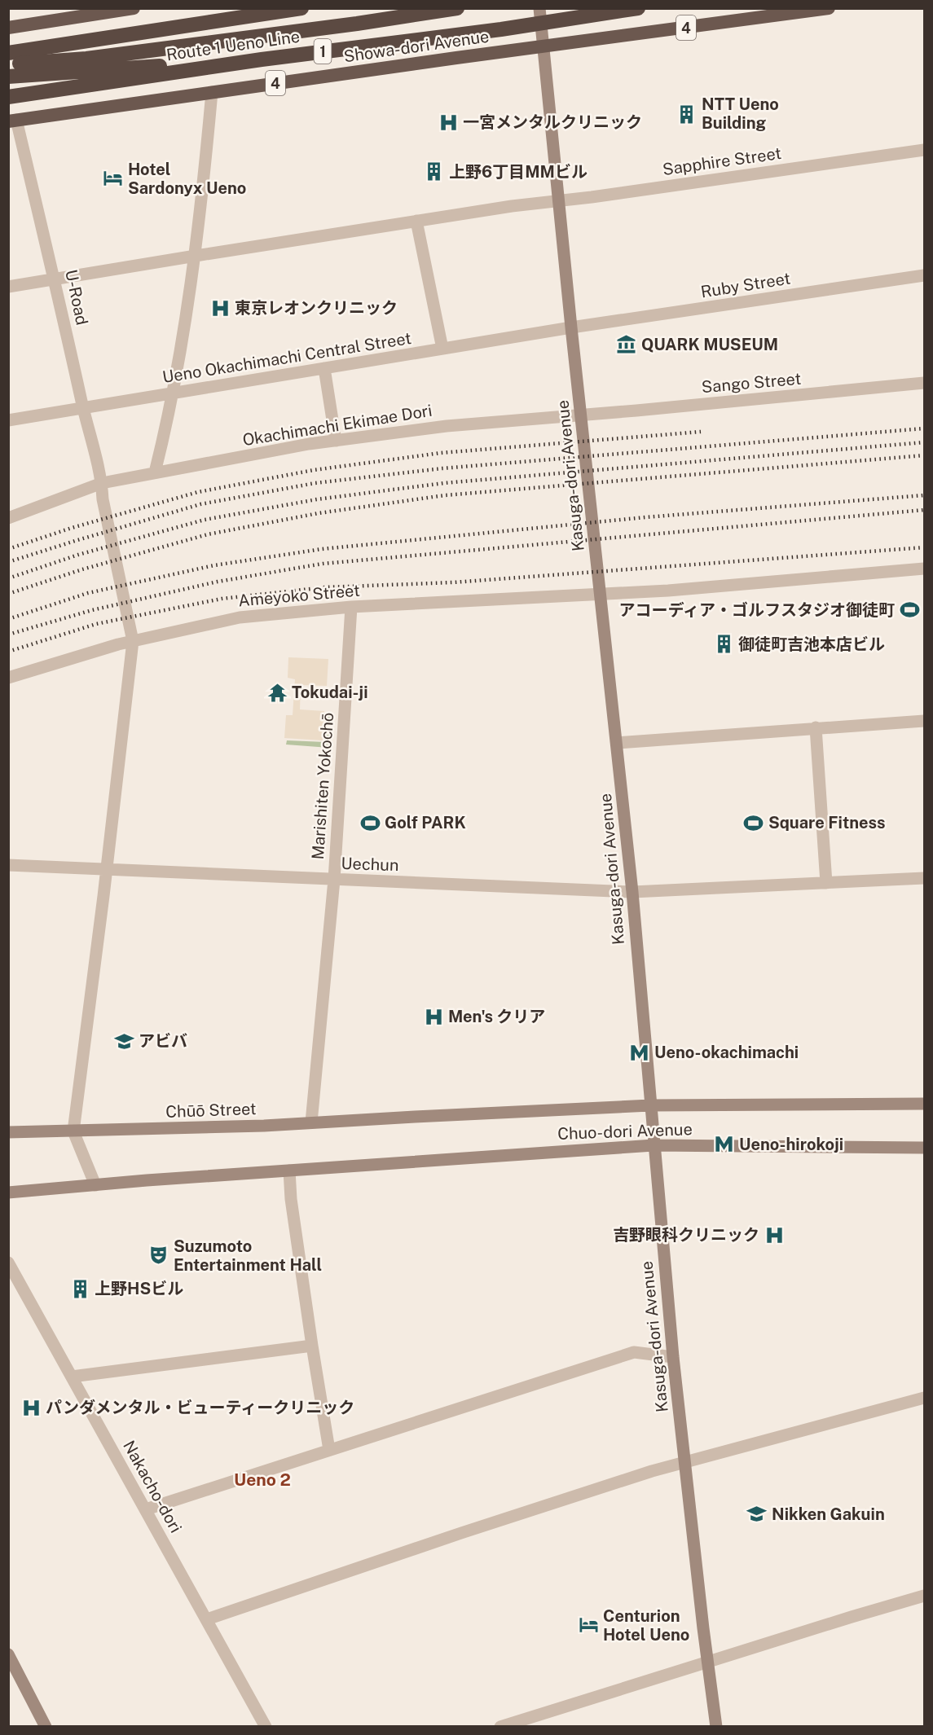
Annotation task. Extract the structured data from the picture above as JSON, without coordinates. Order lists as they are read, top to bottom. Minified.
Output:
{"streets":{"highway":["4","Route 1 Ueno Line","Showa-dori Avenue","1"],"main road":["Kasuga-dori Avenue","Chūō Street","Chuo-dori Avenue"],"street":["Sapphire Street","Ruby Street","U-Road","Ueno Okachimachi Central Street","Sango Street","Okachimachi Ekimae Dori","Ameyoko Street","Marishiten Yokochō","Uechun","Nakacho-dori"]},"crossings":[["Showa-dori Avenue","U-Road"],["Showa-dori Avenue","Kasuga-dori Avenue"],["Sapphire Street","U-Road"],["Sapphire Street","Kasuga-dori Avenue"],["Ruby Street","Ueno Okachimachi Central Street"],["Ruby Street","Kasuga-dori Avenue"],["U-Road","Ueno Okachimachi Central Street"],["U-Road","Okachimachi Ekimae Dori"],["U-Road","Ameyoko Street"],["U-Road","Uechun"],["U-Road","Chūō Street"],["Ueno Okachimachi Central Street","Kasuga-dori Avenue"],["Sango Street","Okachimachi Ekimae Dori"],["Sango Street","Kasuga-dori Avenue"],["Okachimachi Ekimae Dori","Kasuga-dori Avenue"],["Kasuga-dori Avenue","Ameyoko Street"],["Kasuga-dori Avenue","Uechun"],["Kasuga-dori Avenue","Chuo-dori Avenue"],["Ameyoko Street","Marishiten Yokochō"],["Marishiten Yokochō","Uechun"],["Marishiten Yokochō","Chūō Street"],["Marishiten Yokochō","Chuo-dori Avenue"],["Chūō Street","Chuo-dori Avenue"]],"districts":["Ueno 2"],"places":{"building":["NTT Ueno Building","上野6丁目MMビル","御徒町吉池本店ビル","上野HSビル"],"hospital":["一宮メンタルクリニック","東京レオンクリニック","Men's クリア","吉野眼科クリニック","パンダメンタル・ビューティークリニック"],"hotel":["Hotel Sardonyx Ueno","Centurion Hotel Ueno"],"museum":["QUARK MUSEUM"],"sports":["アコーディア・ゴルフスタジオ御徒町","Golf PARK","Square Fitness"],"temple":["Tokudai-ji"],"school or university":["アビバ","Nikken Gakuin"],"metro station":["Ueno-okachimachi","Ueno-hirokoji"],"theatre":["Suzumoto Entertainment Hall"]}}
